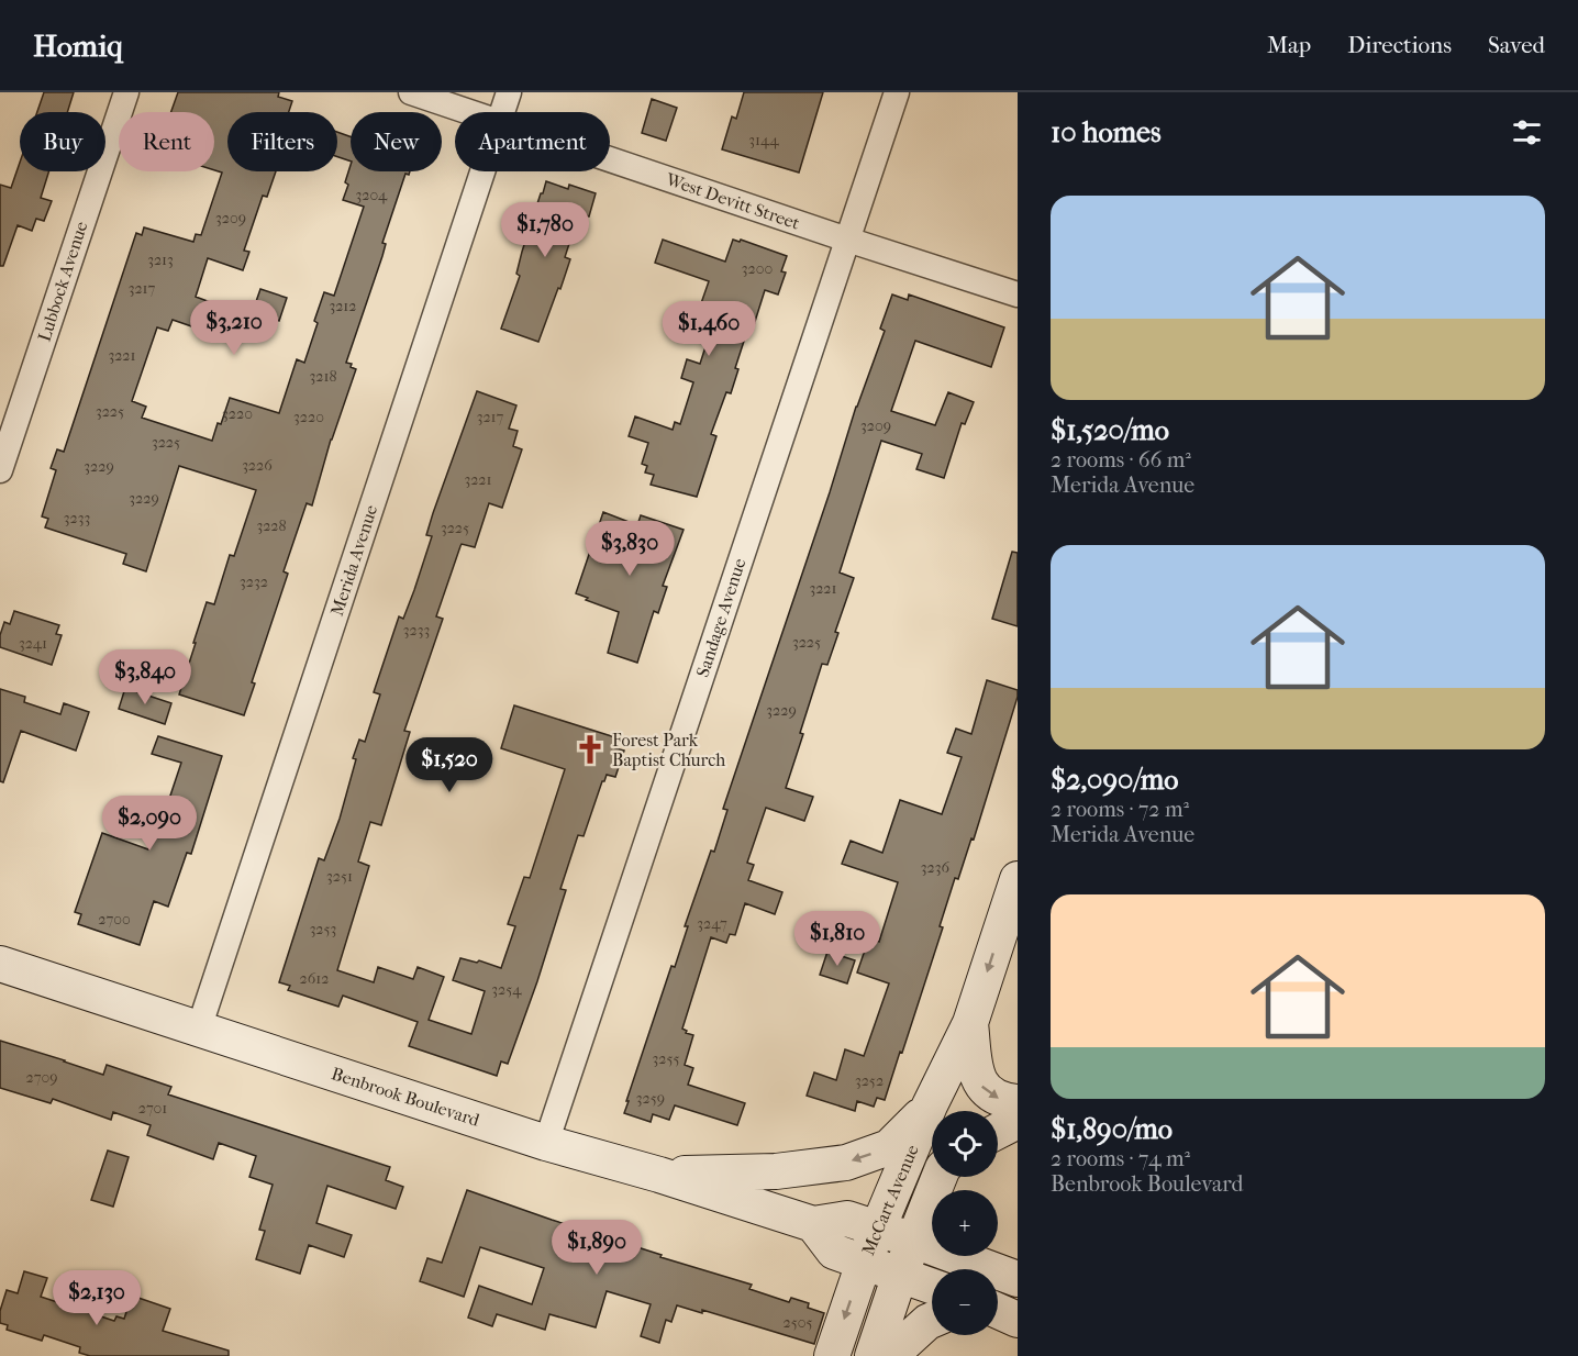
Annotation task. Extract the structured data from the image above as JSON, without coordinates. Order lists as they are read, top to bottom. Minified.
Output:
{"streets":{"street":["West Devitt Street","Lubbock Avenue","Merida Avenue","Sandage Avenue","Benbrook Boulevard","McCart Avenue"]},"crossings":[["West Devitt Street","Sandage Avenue"],["Merida Avenue","Benbrook Boulevard"],["Sandage Avenue","Benbrook Boulevard"],["Benbrook Boulevard","McCart Avenue"]],"places":{"church":["Forest Park Baptist Church"]},"house_numbers":["3144","3204","3209","3213","3200","3217","3212","3221","3218","3225","3220","3220","3217","3209","3225","3226","3229","3221","3229","3233","3228","3225","3232","3221","3233","3225","3241","3229","3236","3251","2700","3247","3253","2612","3254","3255","2709","3252","3259","2701","2505"],"page":{"header":"Homiq","nav":["Map","Directions","Saved"],"heading":"10 homes","chip":["Buy","Rent","Filters","New","Apartment"],"list":[{"name":"$1,520/mo","note":"2 rooms · 66 m² · Merida Avenue"},{"name":"$2,090/mo","note":"2 rooms · 72 m² · Merida Avenue"},{"name":"$1,890/mo","note":"2 rooms · 74 m² · Benbrook Boulevard"}],"price":["$1,780","$3,210","$1,460","$3,830","$3,840","$1,520","$2,090","$1,810","$1,890","$2,130"],"map_buttons":["+","−"]}}
